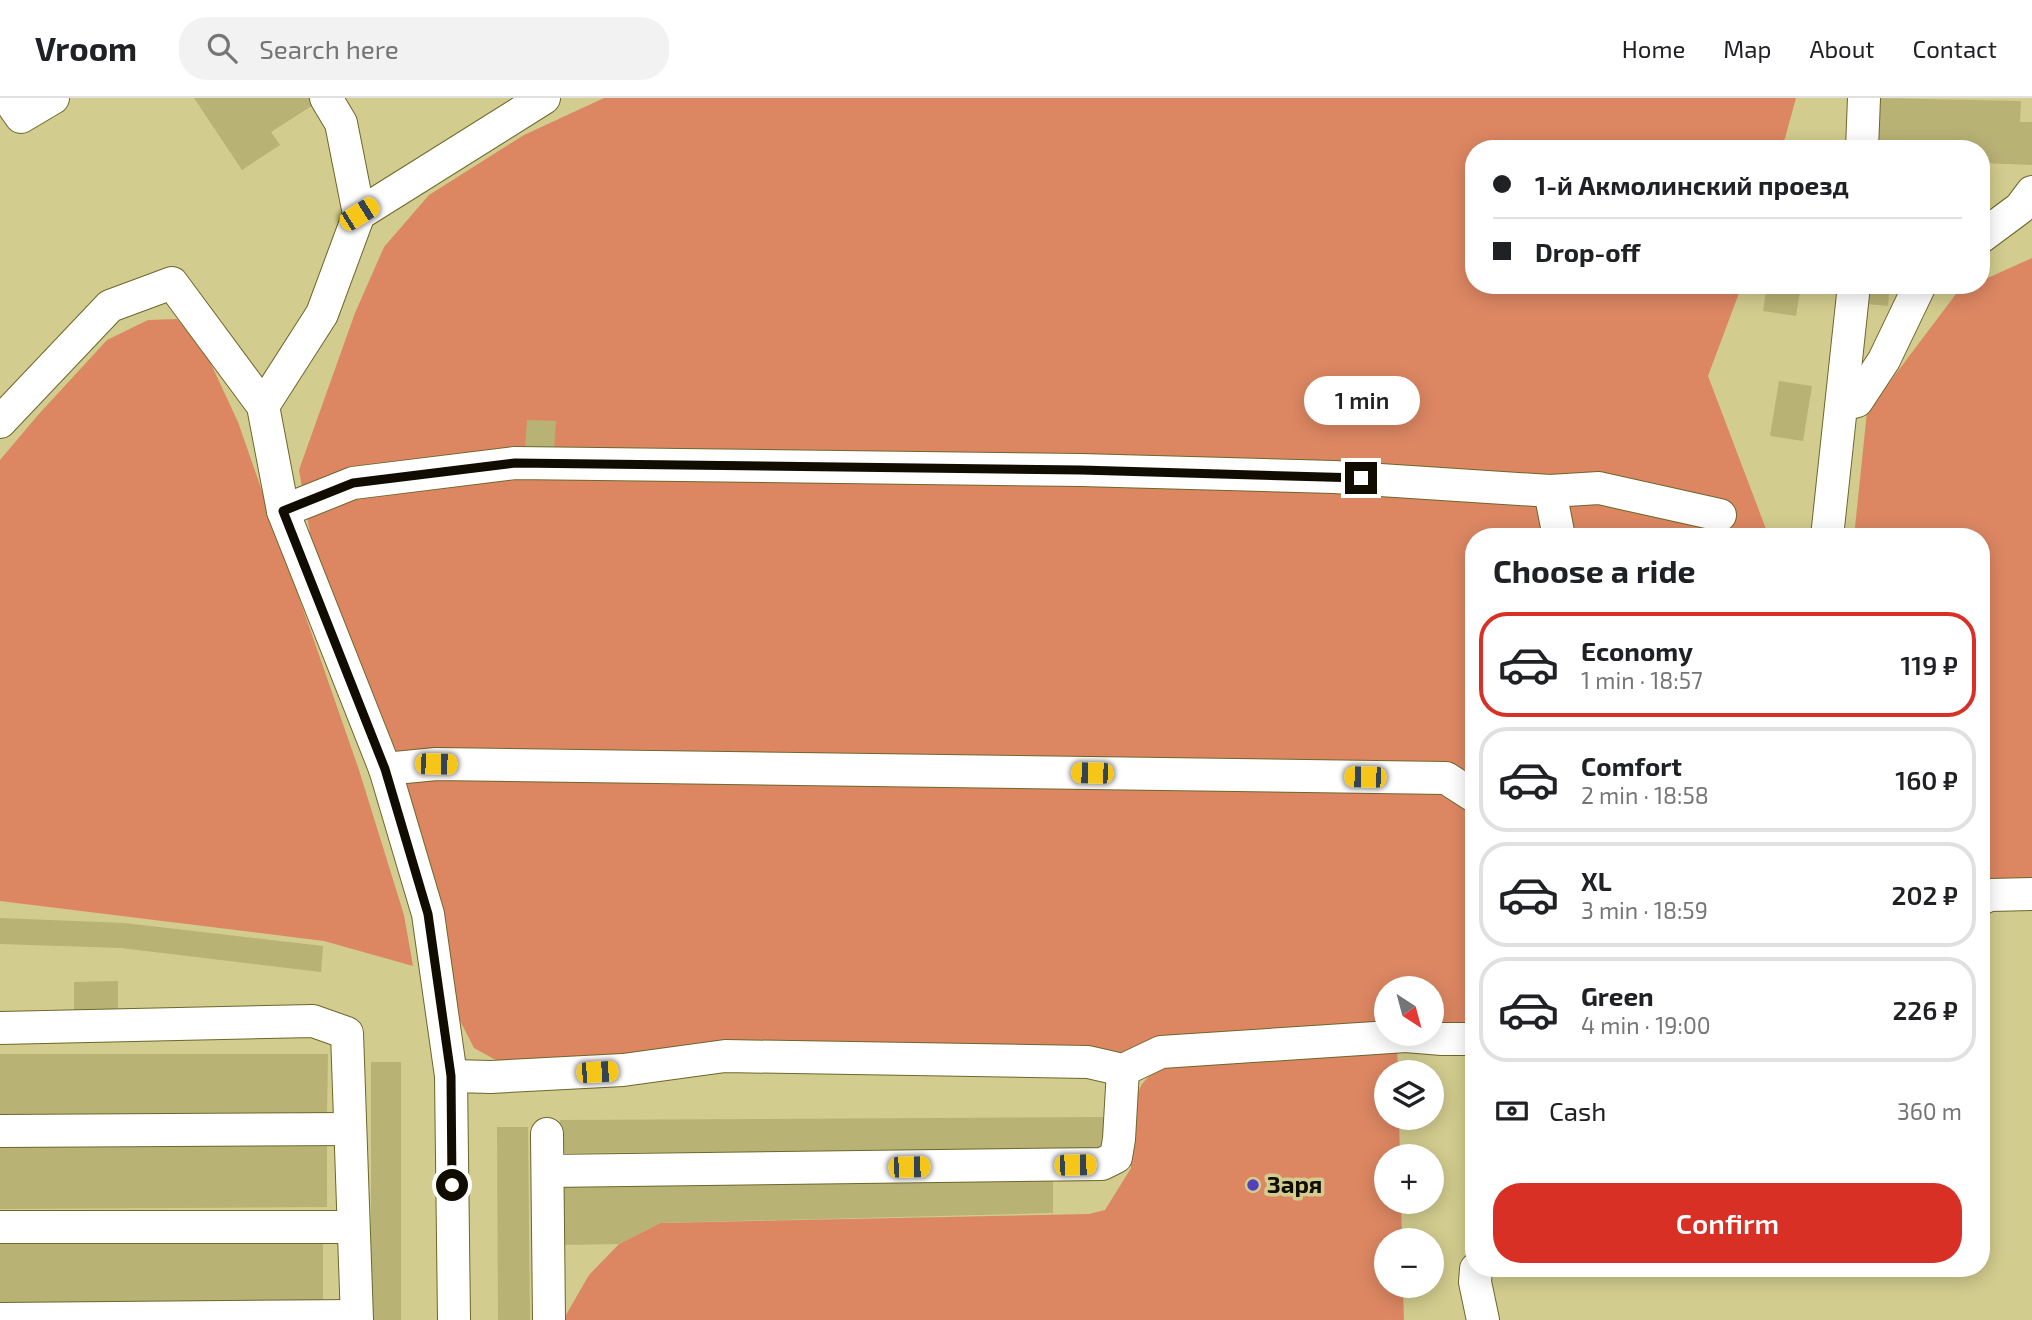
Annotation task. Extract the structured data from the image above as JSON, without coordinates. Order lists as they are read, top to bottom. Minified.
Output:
{"places":["Заря"],"north":"bottom right","page":{"header":"Vroom","search":"Search here","nav":["Home","Map","About","Contact"],"banner":["1-й Акмолинский проезд","Drop-off"],"bubble":"1 min","heading":"Choose a ride","list":[{"name":"Economy","note":"1 min · 18:57","value":"119 ₽"},{"name":"Comfort","note":"2 min · 18:58","value":"160 ₽"},{"name":"XL","note":"3 min · 18:59","value":"202 ₽"},{"name":"Green","note":"4 min · 19:00","value":"226 ₽"}],"map_buttons":["+","−"],"pay":["Cash","360 m"],"buttons":"Confirm"}}
